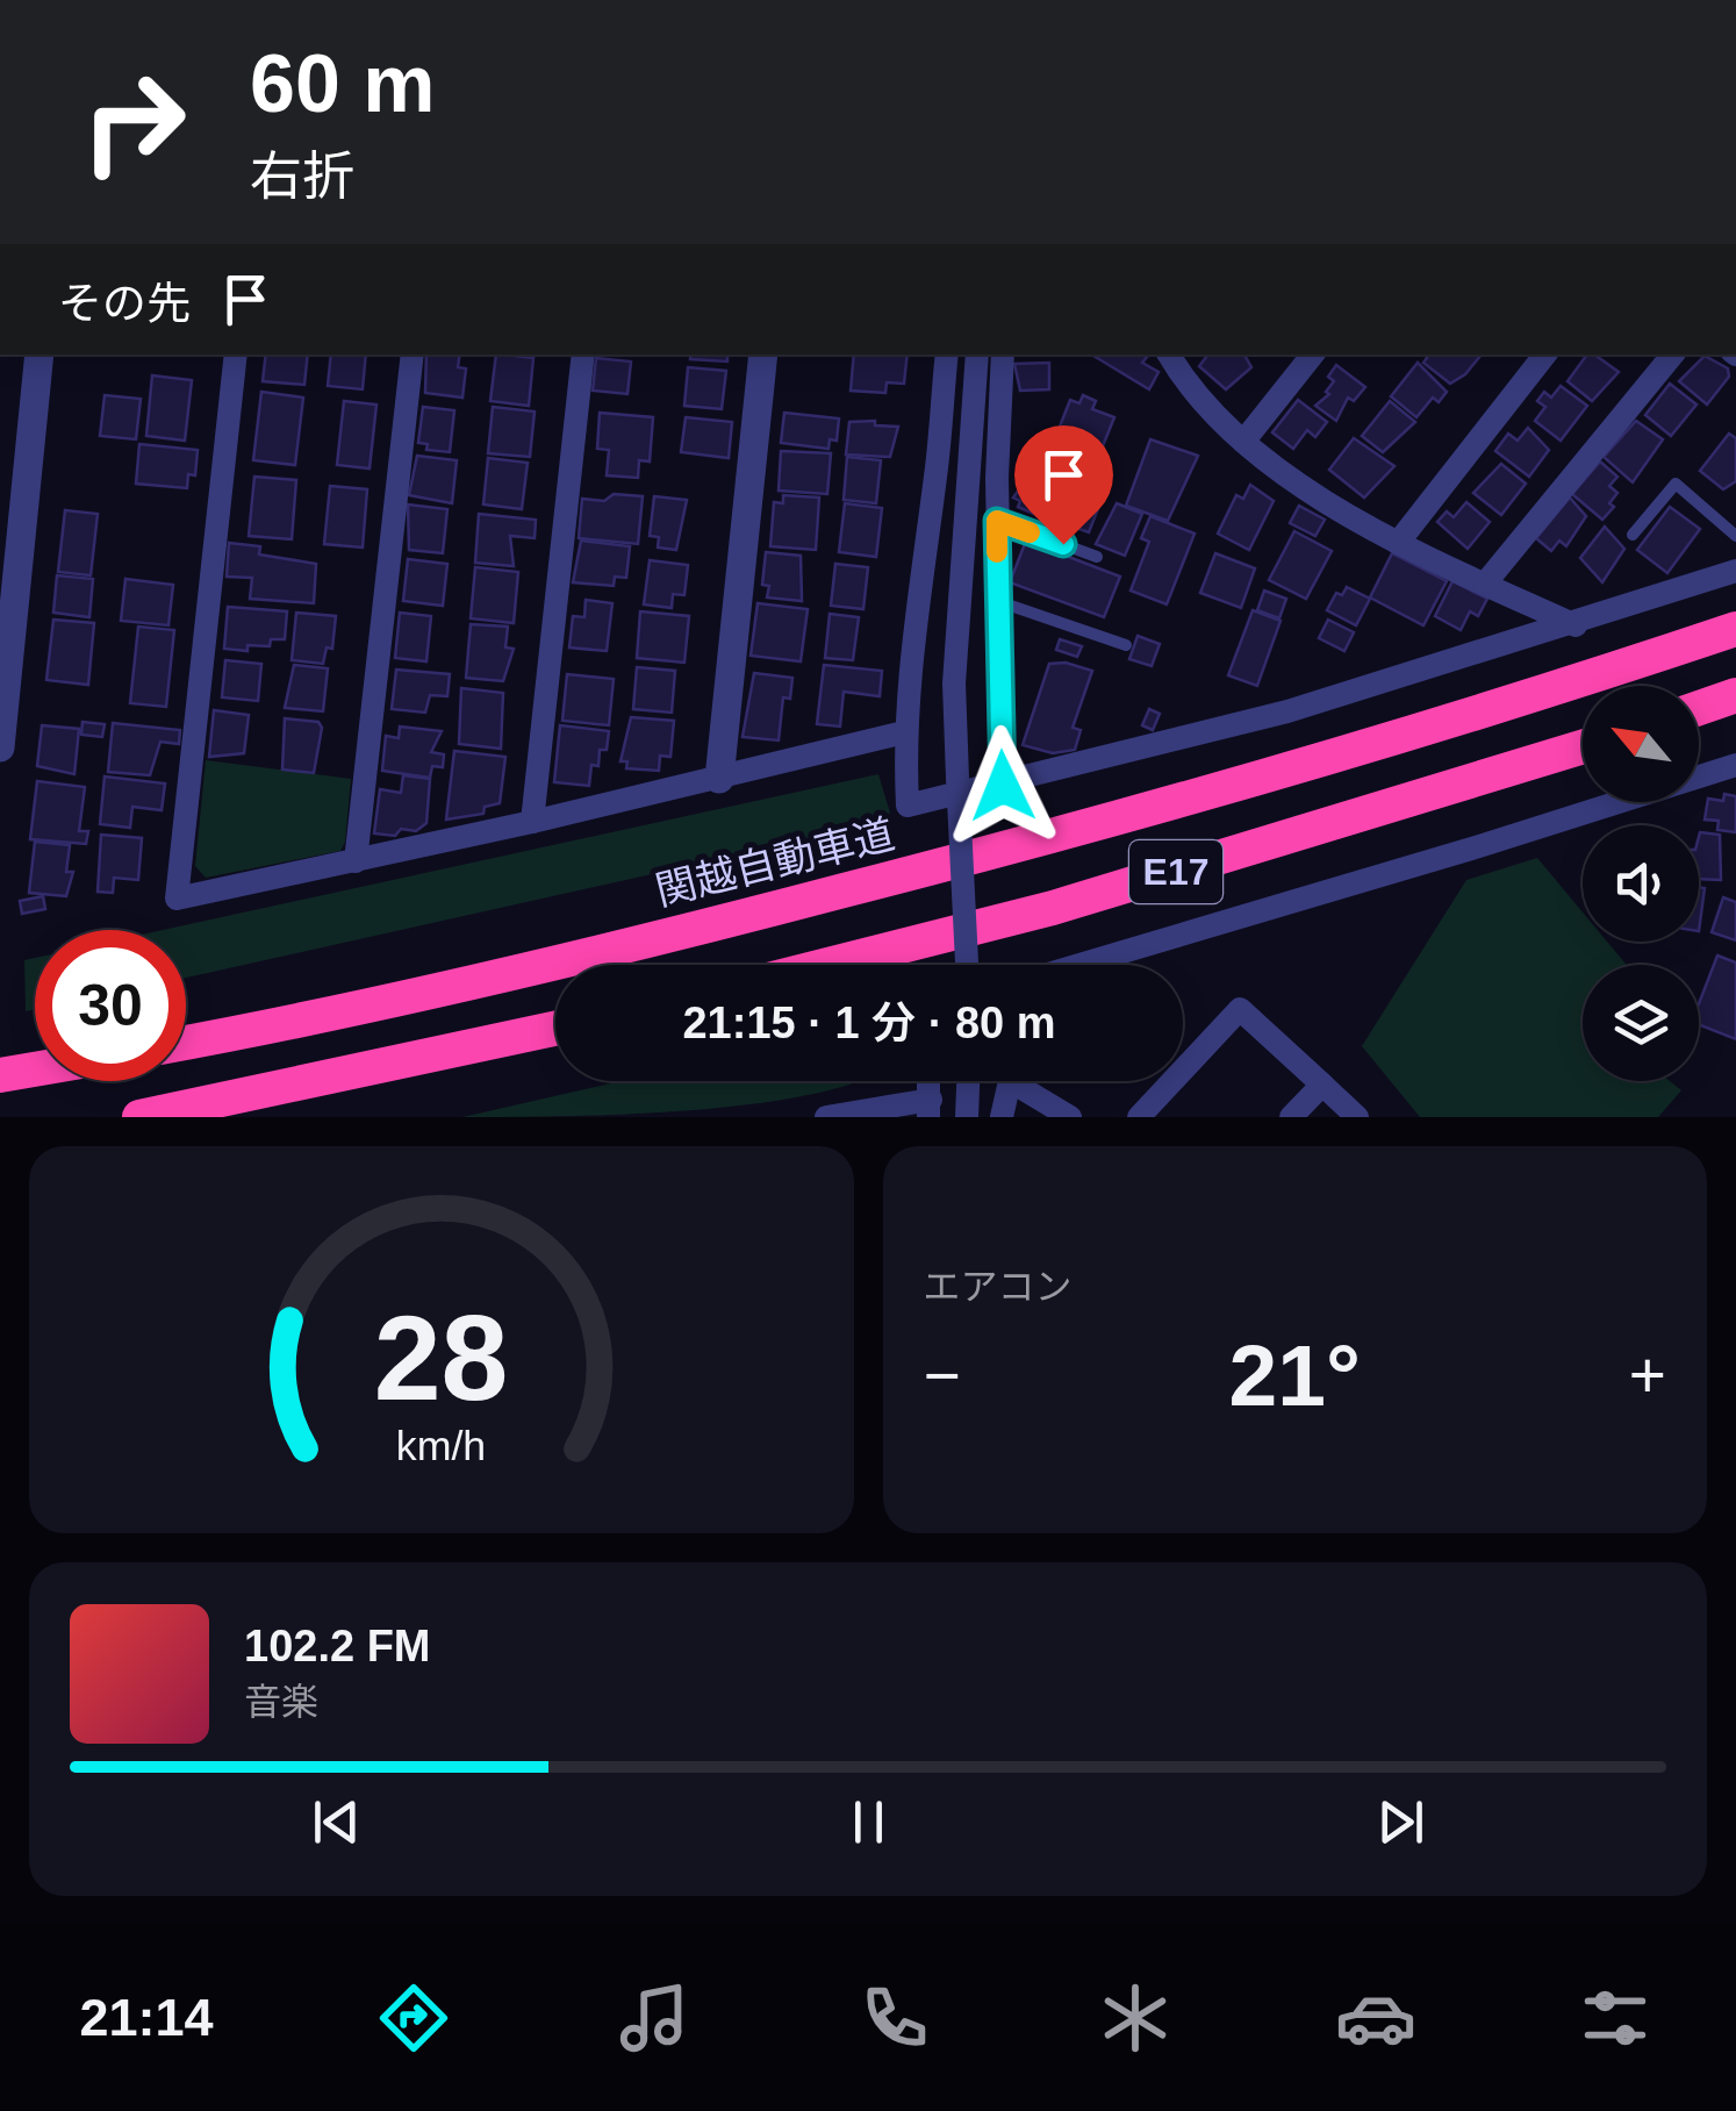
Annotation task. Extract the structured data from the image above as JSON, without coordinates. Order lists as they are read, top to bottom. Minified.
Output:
{"streets":{"highway":["関越自動車道","E17"]},"north":"top left","page":{"turn":["60 m","右折"],"then":"その先","limit":"30","trip":"21:15 · 1 分 · 80 m","tile":"エアコン","heat":["−","21°","+"],"song":["102.2 FM","音楽"],"tabs":"21:14","gauge":["28","km/h"]}}
